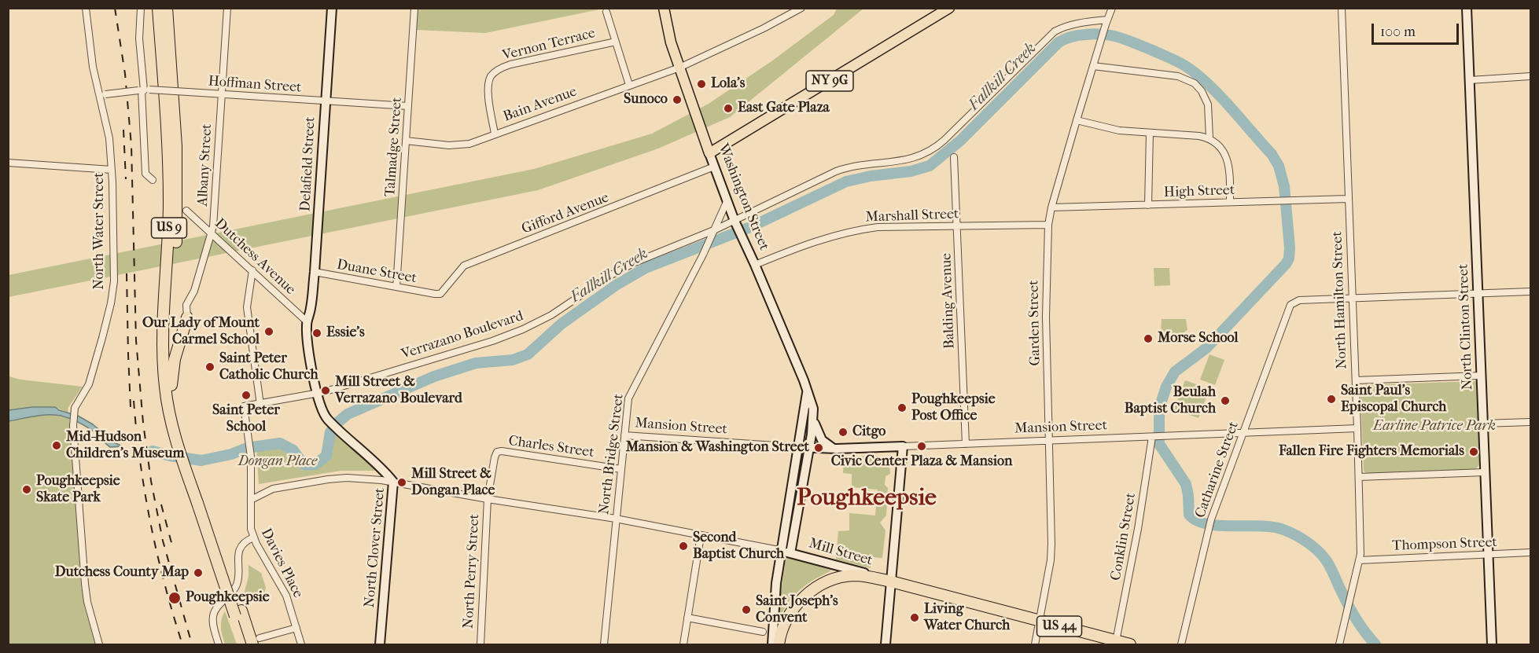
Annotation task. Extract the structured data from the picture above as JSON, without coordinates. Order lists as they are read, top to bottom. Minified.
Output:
{"streets":{"highway":["US 9","Mill Street","US 44"],"main road":["NY 9G","Washington Street"],"street":["Vernon Terrace","Hoffman Street","Bain Avenue","Talmadge Street","Delafield Street","Albany Street","High Street","Gifford Avenue","Marshall Street","North Water Street","Dutchess Avenue","Duane Street","North Hamilton Street","Balding Avenue","Garden Street","North Clinton Street","Verrazano Boulevard","Mansion Street","Charles Street","North Bridge Street","Catharine Street","Conklin Street","Thompson Street","North Clover Street","Davies Place","North Perry Street"]},"crossings":[["Vernon Terrace","Bain Avenue"],["NY 9G","Washington Street"],["Hoffman Street","Talmadge Street"],["Hoffman Street","Delafield Street"],["Hoffman Street","Albany Street"],["Hoffman Street","North Water Street"],["Bain Avenue","Talmadge Street"],["Bain Avenue","Washington Street"],["Talmadge Street","Duane Street"],["Delafield Street","Dutchess Avenue"],["Delafield Street","Duane Street"],["Delafield Street","Verrazano Boulevard"],["Delafield Street","North Clover Street"],["Albany Street","Dutchess Avenue"],["High Street","North Hamilton Street"],["High Street","Garden Street"],["Washington Street","Gifford Avenue"],["Washington Street","Marshall Street"],["Washington Street","Verrazano Boulevard"],["Washington Street","Mansion Street"],["Washington Street","North Bridge Street"],["Washington Street","Mill Street"],["Gifford Avenue","Duane Street"],["Marshall Street","Balding Avenue"],["Marshall Street","Garden Street"],["North Hamilton Street","Mansion Street"],["North Hamilton Street","Catharine Street"],["North Hamilton Street","Thompson Street"],["Balding Avenue","Mansion Street"],["Garden Street","Verrazano Boulevard"],["Garden Street","Mansion Street"],["Garden Street","Mill Street"],["North Clinton Street","Thompson Street"],["Verrazano Boulevard","North Bridge Street"],["Verrazano Boulevard","North Clover Street"],["Mansion Street","North Bridge Street"],["Mansion Street","Catharine Street"],["Mansion Street","Conklin Street"],["Charles Street","North Bridge Street"],["Charles Street","Mill Street"],["Charles Street","North Perry Street"],["North Bridge Street","Mill Street"],["Conklin Street","Mill Street"],["North Clover Street","Mill Street"],["Mill Street","North Perry Street"],["Mill Street","US 44"]],"districts":["Poughkeepsie"],"water":["Fallkill Creek"],"parks":["Earline Patrice Park","Dongan Place"],"places":["Lola’s","Sunoco","East Gate Plaza","Our Lady of Mount Carmel School","Essie's","Morse School","Saint Peter Catholic Church","Mill Street & Verrazano Boulevard","Saint Peter School","Saint Paul's Episcopal Church","Beulah Baptist Church","Poughkeepsie Post Office","Citgo","Mid-Hudson Children's Museum","Civic Center Plaza & Mansion","Mansion & Washington Street","Fallen Fire Fighters Memorials","Mill Street & Dongan Place","Poughkeepsie Skate Park","Second Baptist Church","Dutchess County Map","Poughkeepsie","Saint Joseph's Convent","Living Water Church"],"scale_bar":"100 m"}
